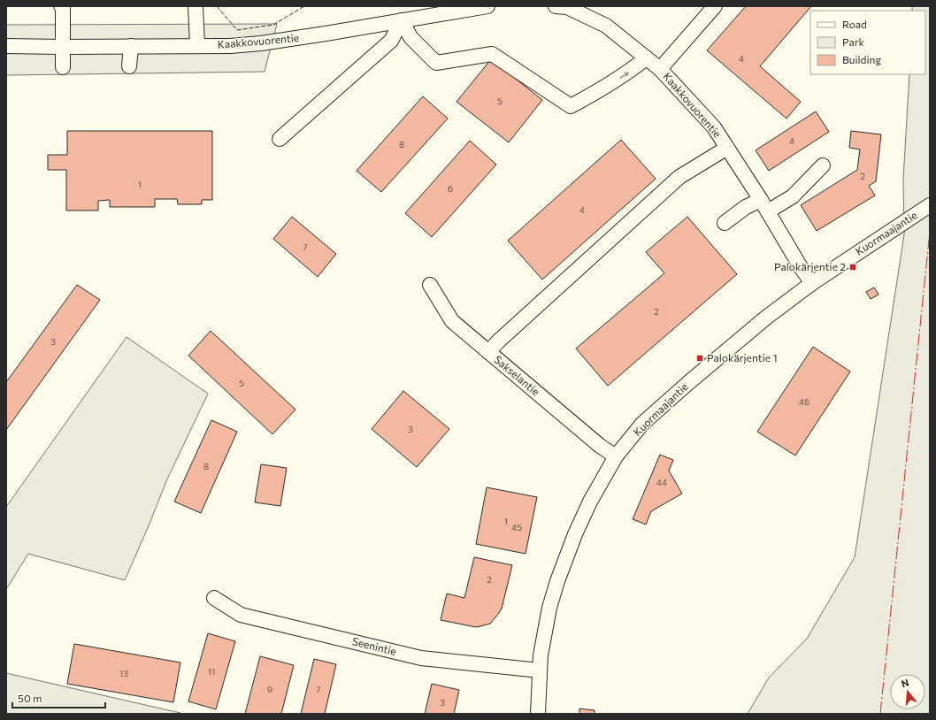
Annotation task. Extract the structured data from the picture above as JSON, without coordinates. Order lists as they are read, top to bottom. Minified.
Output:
{"streets":{"street":["Kaakkovuorentie","Kuormaajantie","Sakselantie","Seenintie"]},"crossings":[["Kaakkovuorentie","Kuormaajantie"],["Kuormaajantie","Sakselantie"],["Kuormaajantie","Seenintie"]],"places":{"transit":["Palokärjentie 2","Palokärjentie 1"]},"house_numbers":["4","5","4","8","2","1","6","4","7","2","3","5","46","3","8","44","1","45","2","11","13","9","7","3"],"legend":["Road","Park","Building"],"scale_bar":"50 m","north":"top"}
